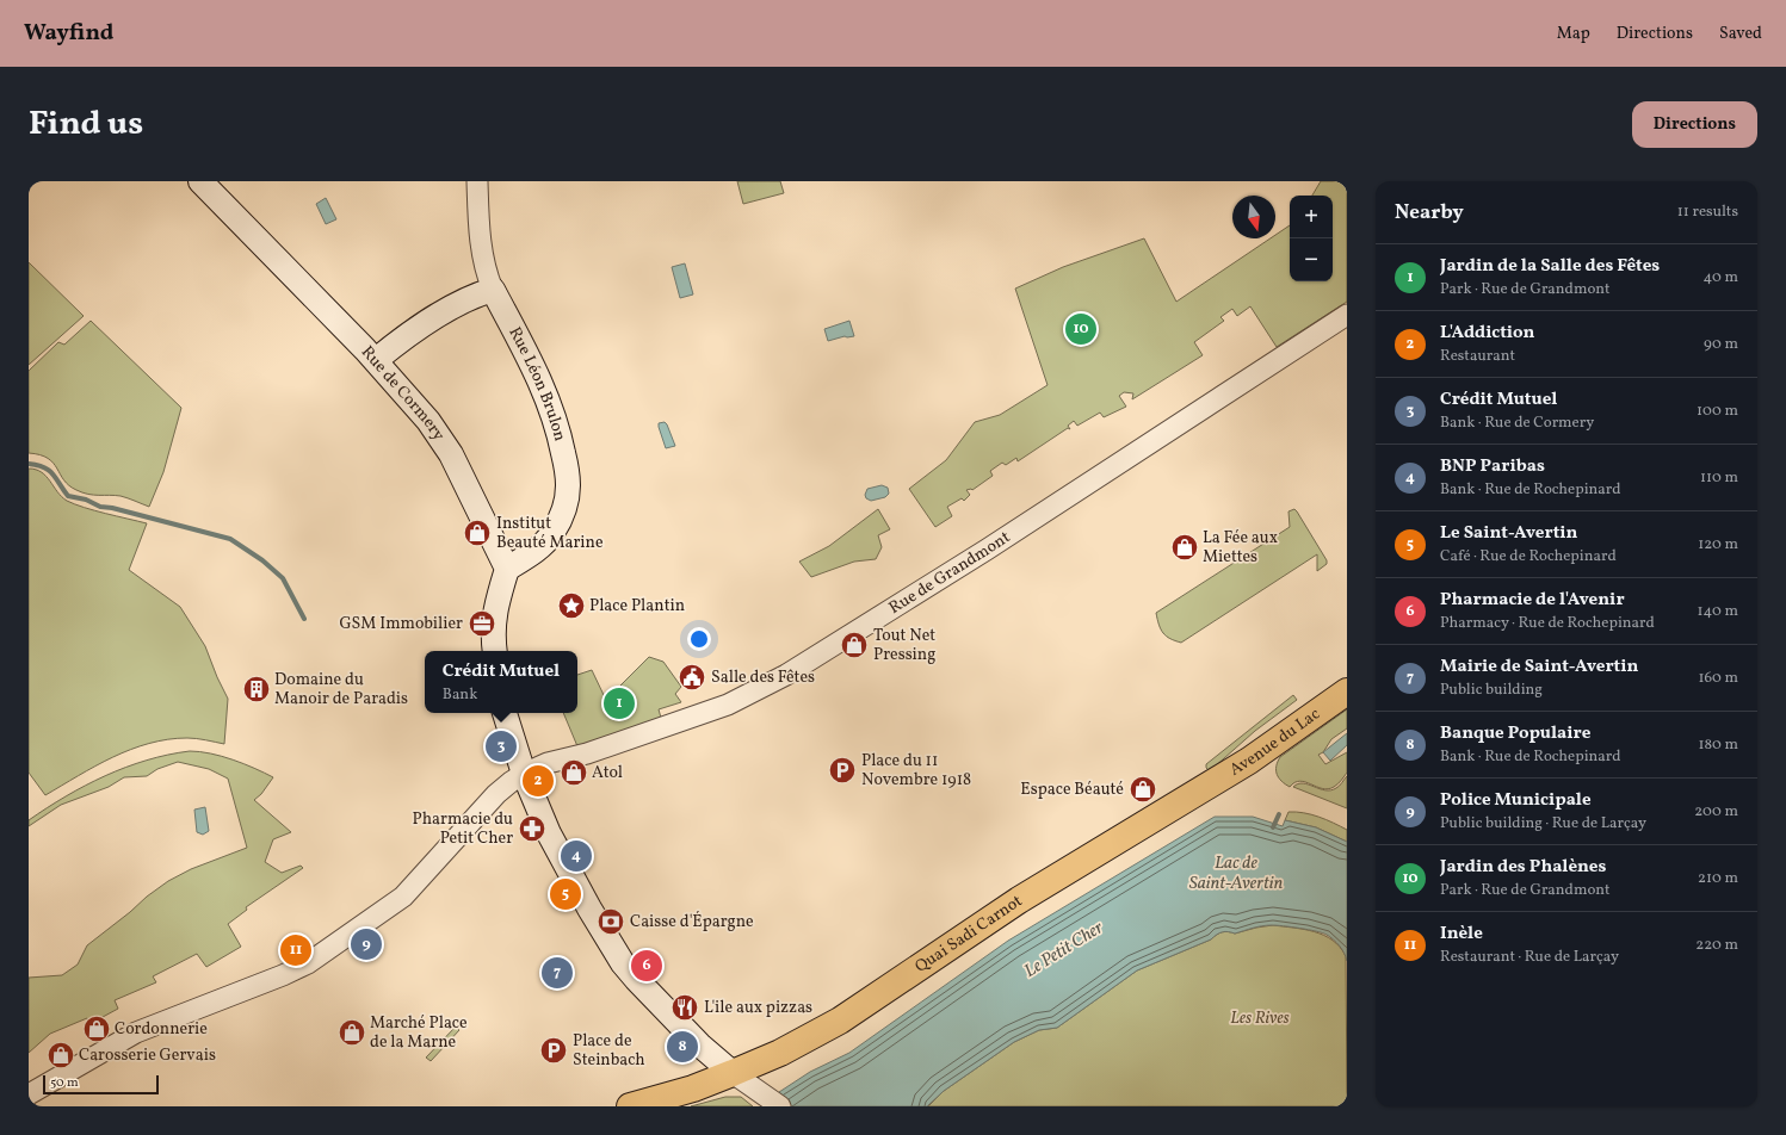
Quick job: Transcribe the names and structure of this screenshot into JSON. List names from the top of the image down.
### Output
{
  "streets": {
    "main road": [
      "Rue Léon Brulon",
      "Rue de Cormery",
      "Avenue du Lac",
      "Quai Sadi Carnot"
    ],
    "street": ["Rue de Grandmont"]
  },
  "crossings": [
    ["Rue Léon Brulon", "Rue de Cormery"],
    ["Avenue du Lac", "Quai Sadi Carnot"]
  ],
  "water": ["Lac de Saint-Avertin", "Le Petit Cher"],
  "parks": ["Les Rives"],
  "places": {
    "shop": [
      "Institut Beauté Marine",
      "La Fée aux Miettes",
      "Tout Net Pressing",
      "Atol",
      "Espace Béauté",
      "Cordonnerie",
      "Marché Place de la Marne",
      "Carosserie Gervais"
    ],
    "place": ["Place Plantin"],
    "office": ["GSM Immobilier"],
    "public building": ["Salle des Fêtes"],
    "building": ["Domaine du Manoir de Paradis"],
    "parking": ["Place du 11 Novembre 1918", "Place de Steinbach"],
    "pharmacy": ["Pharmacie du Petit Cher"],
    "bank": ["Caisse d'Épargne"],
    "restaurant": ["L'ile aux pizzas"]
  },
  "scale_bar": "50 m",
  "north": "bottom",
  "page": {
    "header": "Wayfind",
    "nav": ["Map", "Directions", "Saved"],
    "title": "Find us",
    "buttons": "Directions",
    "heading": ["Nearby", "11 results"],
    "map_buttons": ["+", "−"],
    "list": [
      {
        "mark": "1",
        "name": "Jardin de la Salle des Fêtes",
        "note": "Park · Rue de Grandmont",
        "value": "40 m"
      },
      {
        "mark": "2",
        "name": "L'Addiction",
        "note": "Restaurant",
        "value": "90 m"
      },
      {
        "mark": "3",
        "name": "Crédit Mutuel",
        "note": "Bank · Rue de Cormery",
        "value": "100 m"
      },
      {
        "mark": "4",
        "name": "BNP Paribas",
        "note": "Bank · Rue de Rochepinard",
        "value": "110 m"
      },
      {
        "mark": "5",
        "name": "Le Saint-Avertin",
        "note": "Café · Rue de Rochepinard",
        "value": "120 m"
      },
      {
        "mark": "6",
        "name": "Pharmacie de l'Avenir",
        "note": "Pharmacy · Rue de Rochepinard",
        "value": "140 m"
      },
      {
        "mark": "7",
        "name": "Mairie de Saint-Avertin",
        "note": "Public building",
        "value": "160 m"
      },
      {
        "mark": "8",
        "name": "Banque Populaire",
        "note": "Bank · Rue de Rochepinard",
        "value": "180 m"
      },
      {
        "mark": "9",
        "name": "Police Municipale",
        "note": "Public building · Rue de Larçay",
        "value": "200 m"
      },
      {
        "mark": "10",
        "name": "Jardin des Phalènes",
        "note": "Park · Rue de Grandmont",
        "value": "210 m"
      },
      {
        "mark": "11",
        "name": "Inèle",
        "note": "Restaurant · Rue de Larçay",
        "value": "220 m"
      }
    ],
    "pins": [
      "10",
      "1",
      "3",
      "2",
      "4",
      "5",
      "9",
      "11",
      "6",
      "7",
      "8"
    ],
    "popup": ["Crédit Mutuel", "Bank"],
    "scale": "50 m"
  }
}
